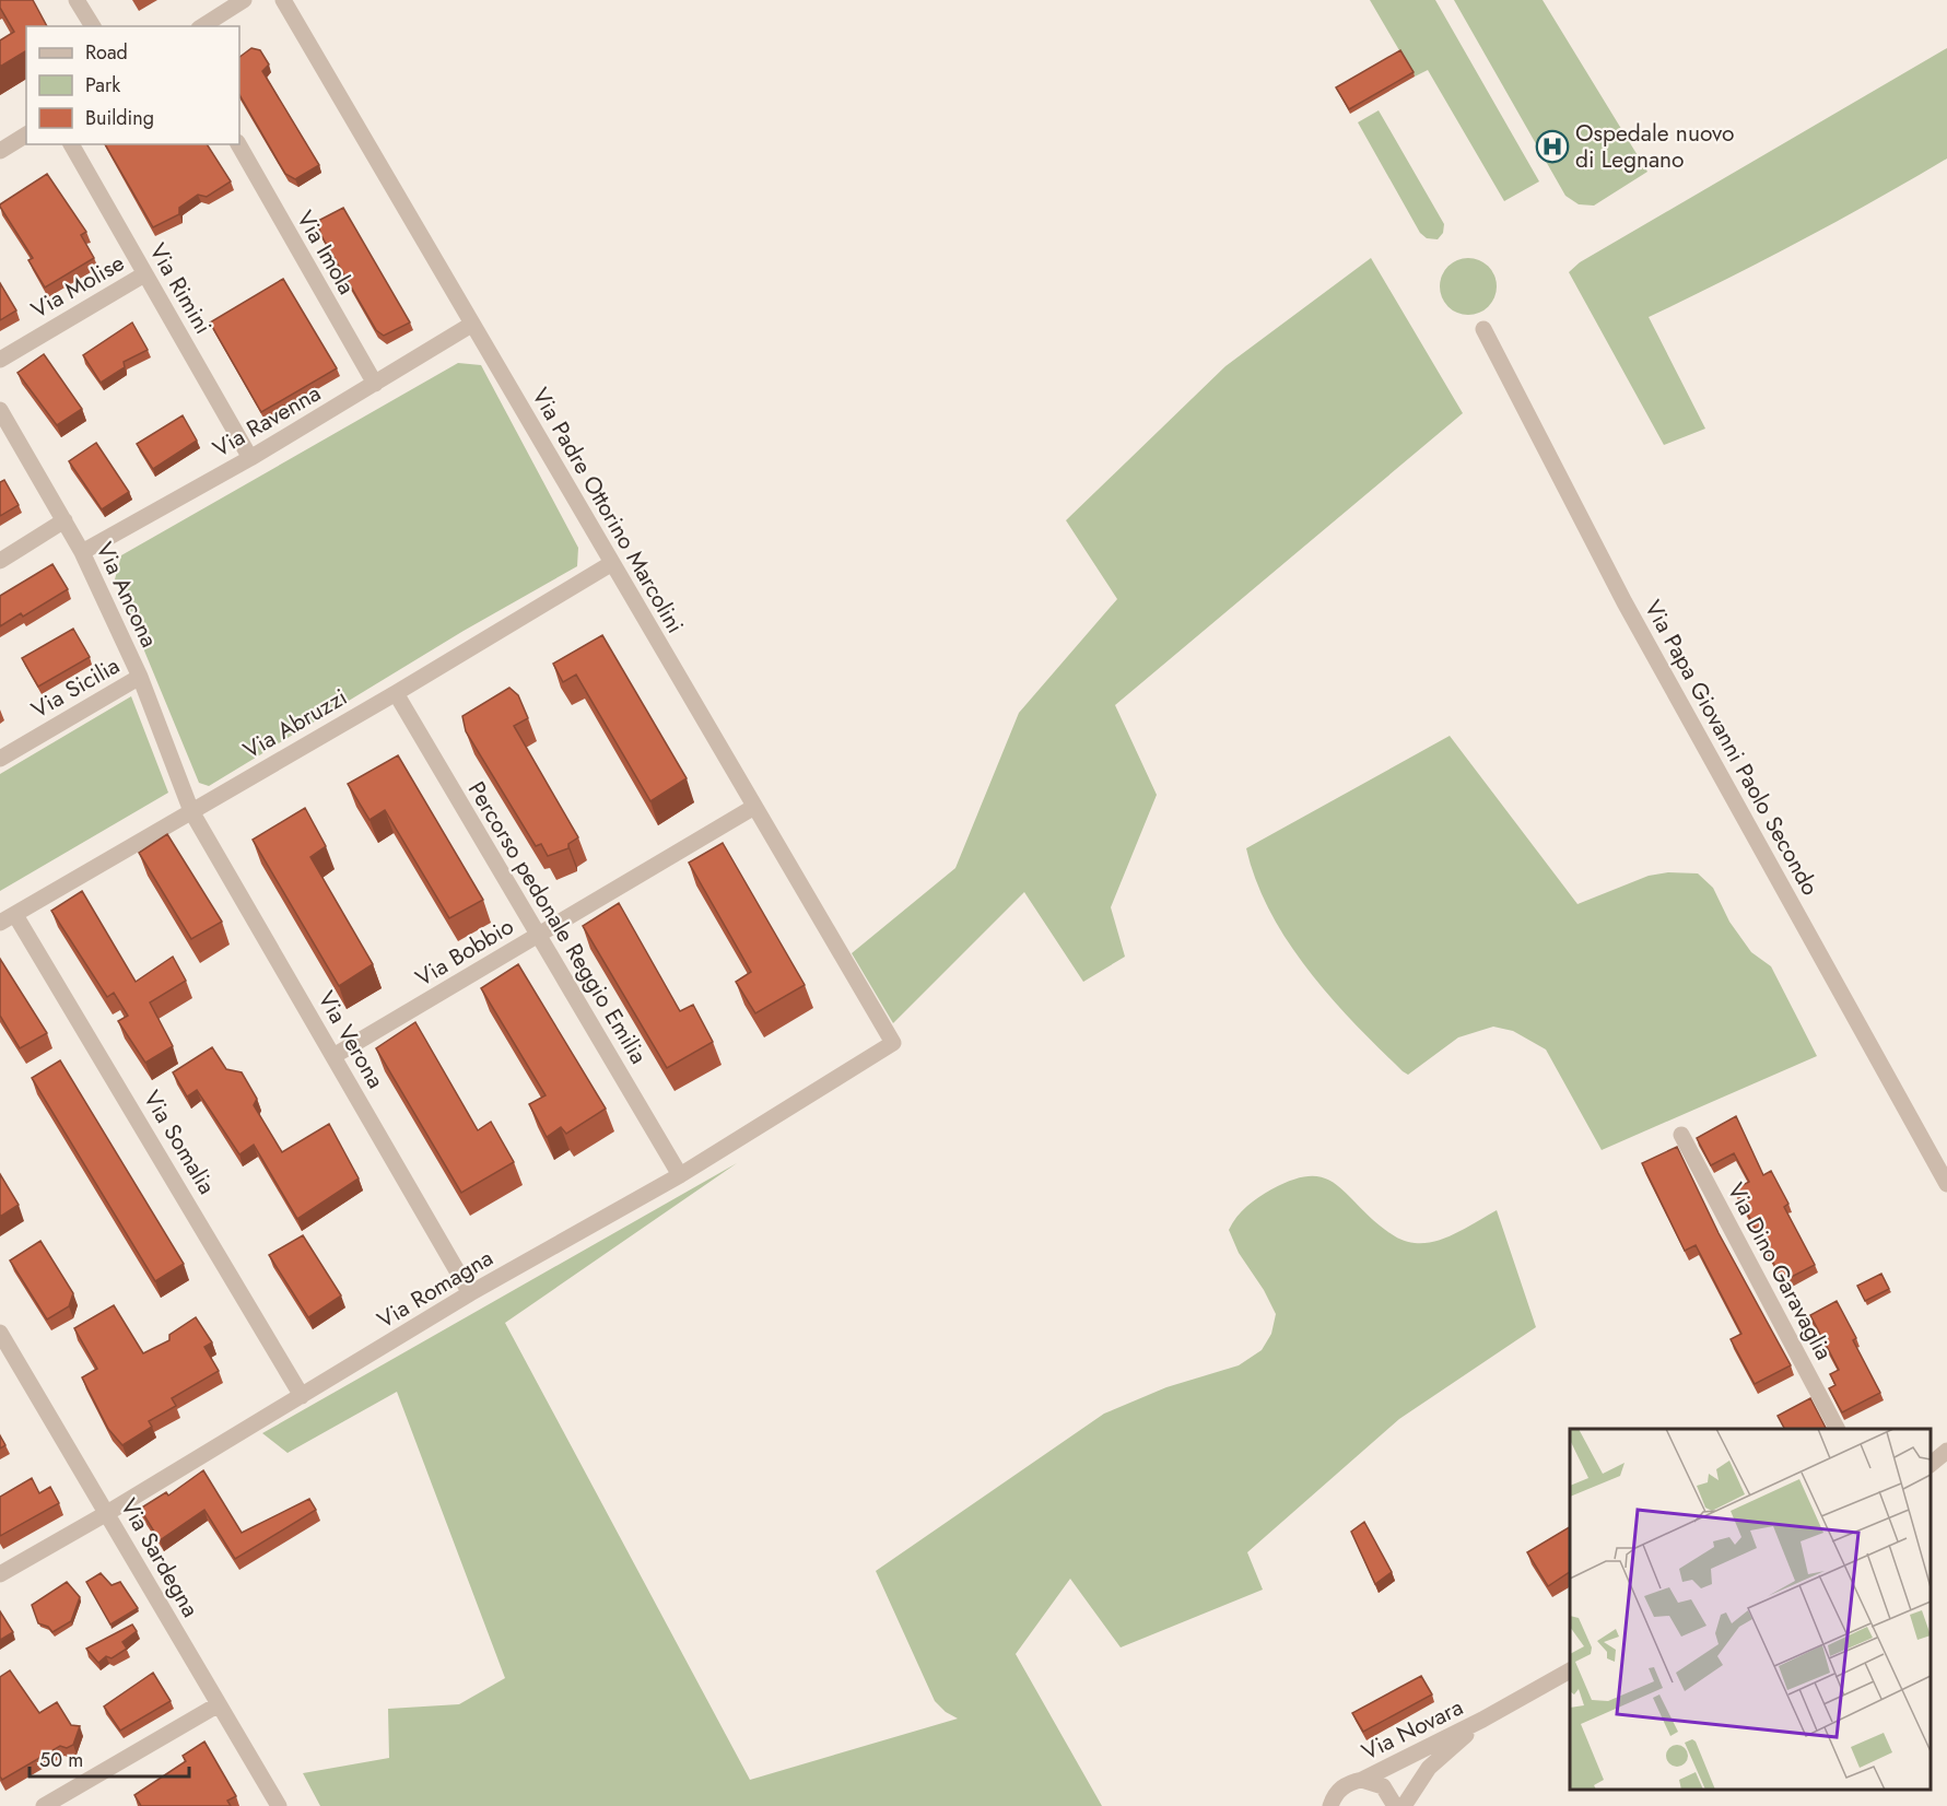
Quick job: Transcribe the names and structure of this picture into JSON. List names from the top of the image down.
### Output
{
  "streets": {
    "street": [
      "Via Imola",
      "Via Molise",
      "Via Rimini",
      "Via Ravenna",
      "Via Padre Ottorino Marcolini",
      "Via Ancona",
      "Via Sicilia",
      "Via Abruzzi",
      "Via Papa Giovanni Paolo Secondo",
      "Percorso pedonale Reggio Emilia",
      "Via Bobbio",
      "Via Verona",
      "Via Somalia",
      "Via Dino Garavaglia",
      "Via Romagna",
      "Via Sardegna",
      "Via Novara"
    ]
  },
  "crossings": [
    ["Via Imola", "Via Ravenna"],
    ["Via Molise", "Via Rimini"],
    ["Via Rimini", "Via Ravenna"],
    ["Via Ravenna", "Via Padre Ottorino Marcolini"],
    ["Via Ravenna", "Via Ancona"],
    ["Via Padre Ottorino Marcolini", "Via Abruzzi"],
    ["Via Padre Ottorino Marcolini", "Via Bobbio"],
    ["Via Padre Ottorino Marcolini", "Via Romagna"],
    ["Via Ancona", "Via Sicilia"],
    ["Via Ancona", "Via Abruzzi"],
    ["Via Ancona", "Via Verona"],
    ["Via Abruzzi", "Percorso pedonale Reggio Emilia"],
    ["Via Abruzzi", "Via Verona"],
    ["Via Abruzzi", "Via Somalia"],
    ["Percorso pedonale Reggio Emilia", "Via Bobbio"],
    ["Percorso pedonale Reggio Emilia", "Via Romagna"],
    ["Via Bobbio", "Via Verona"],
    ["Via Verona", "Via Romagna"],
    ["Via Somalia", "Via Romagna"],
    ["Via Romagna", "Via Sardegna"]
  ],
  "places": {
    "hospital": ["Ospedale nuovo di Legnano"]
  },
  "legend": ["Road", "Park", "Building"],
  "scale_bar": "50 m"
}
